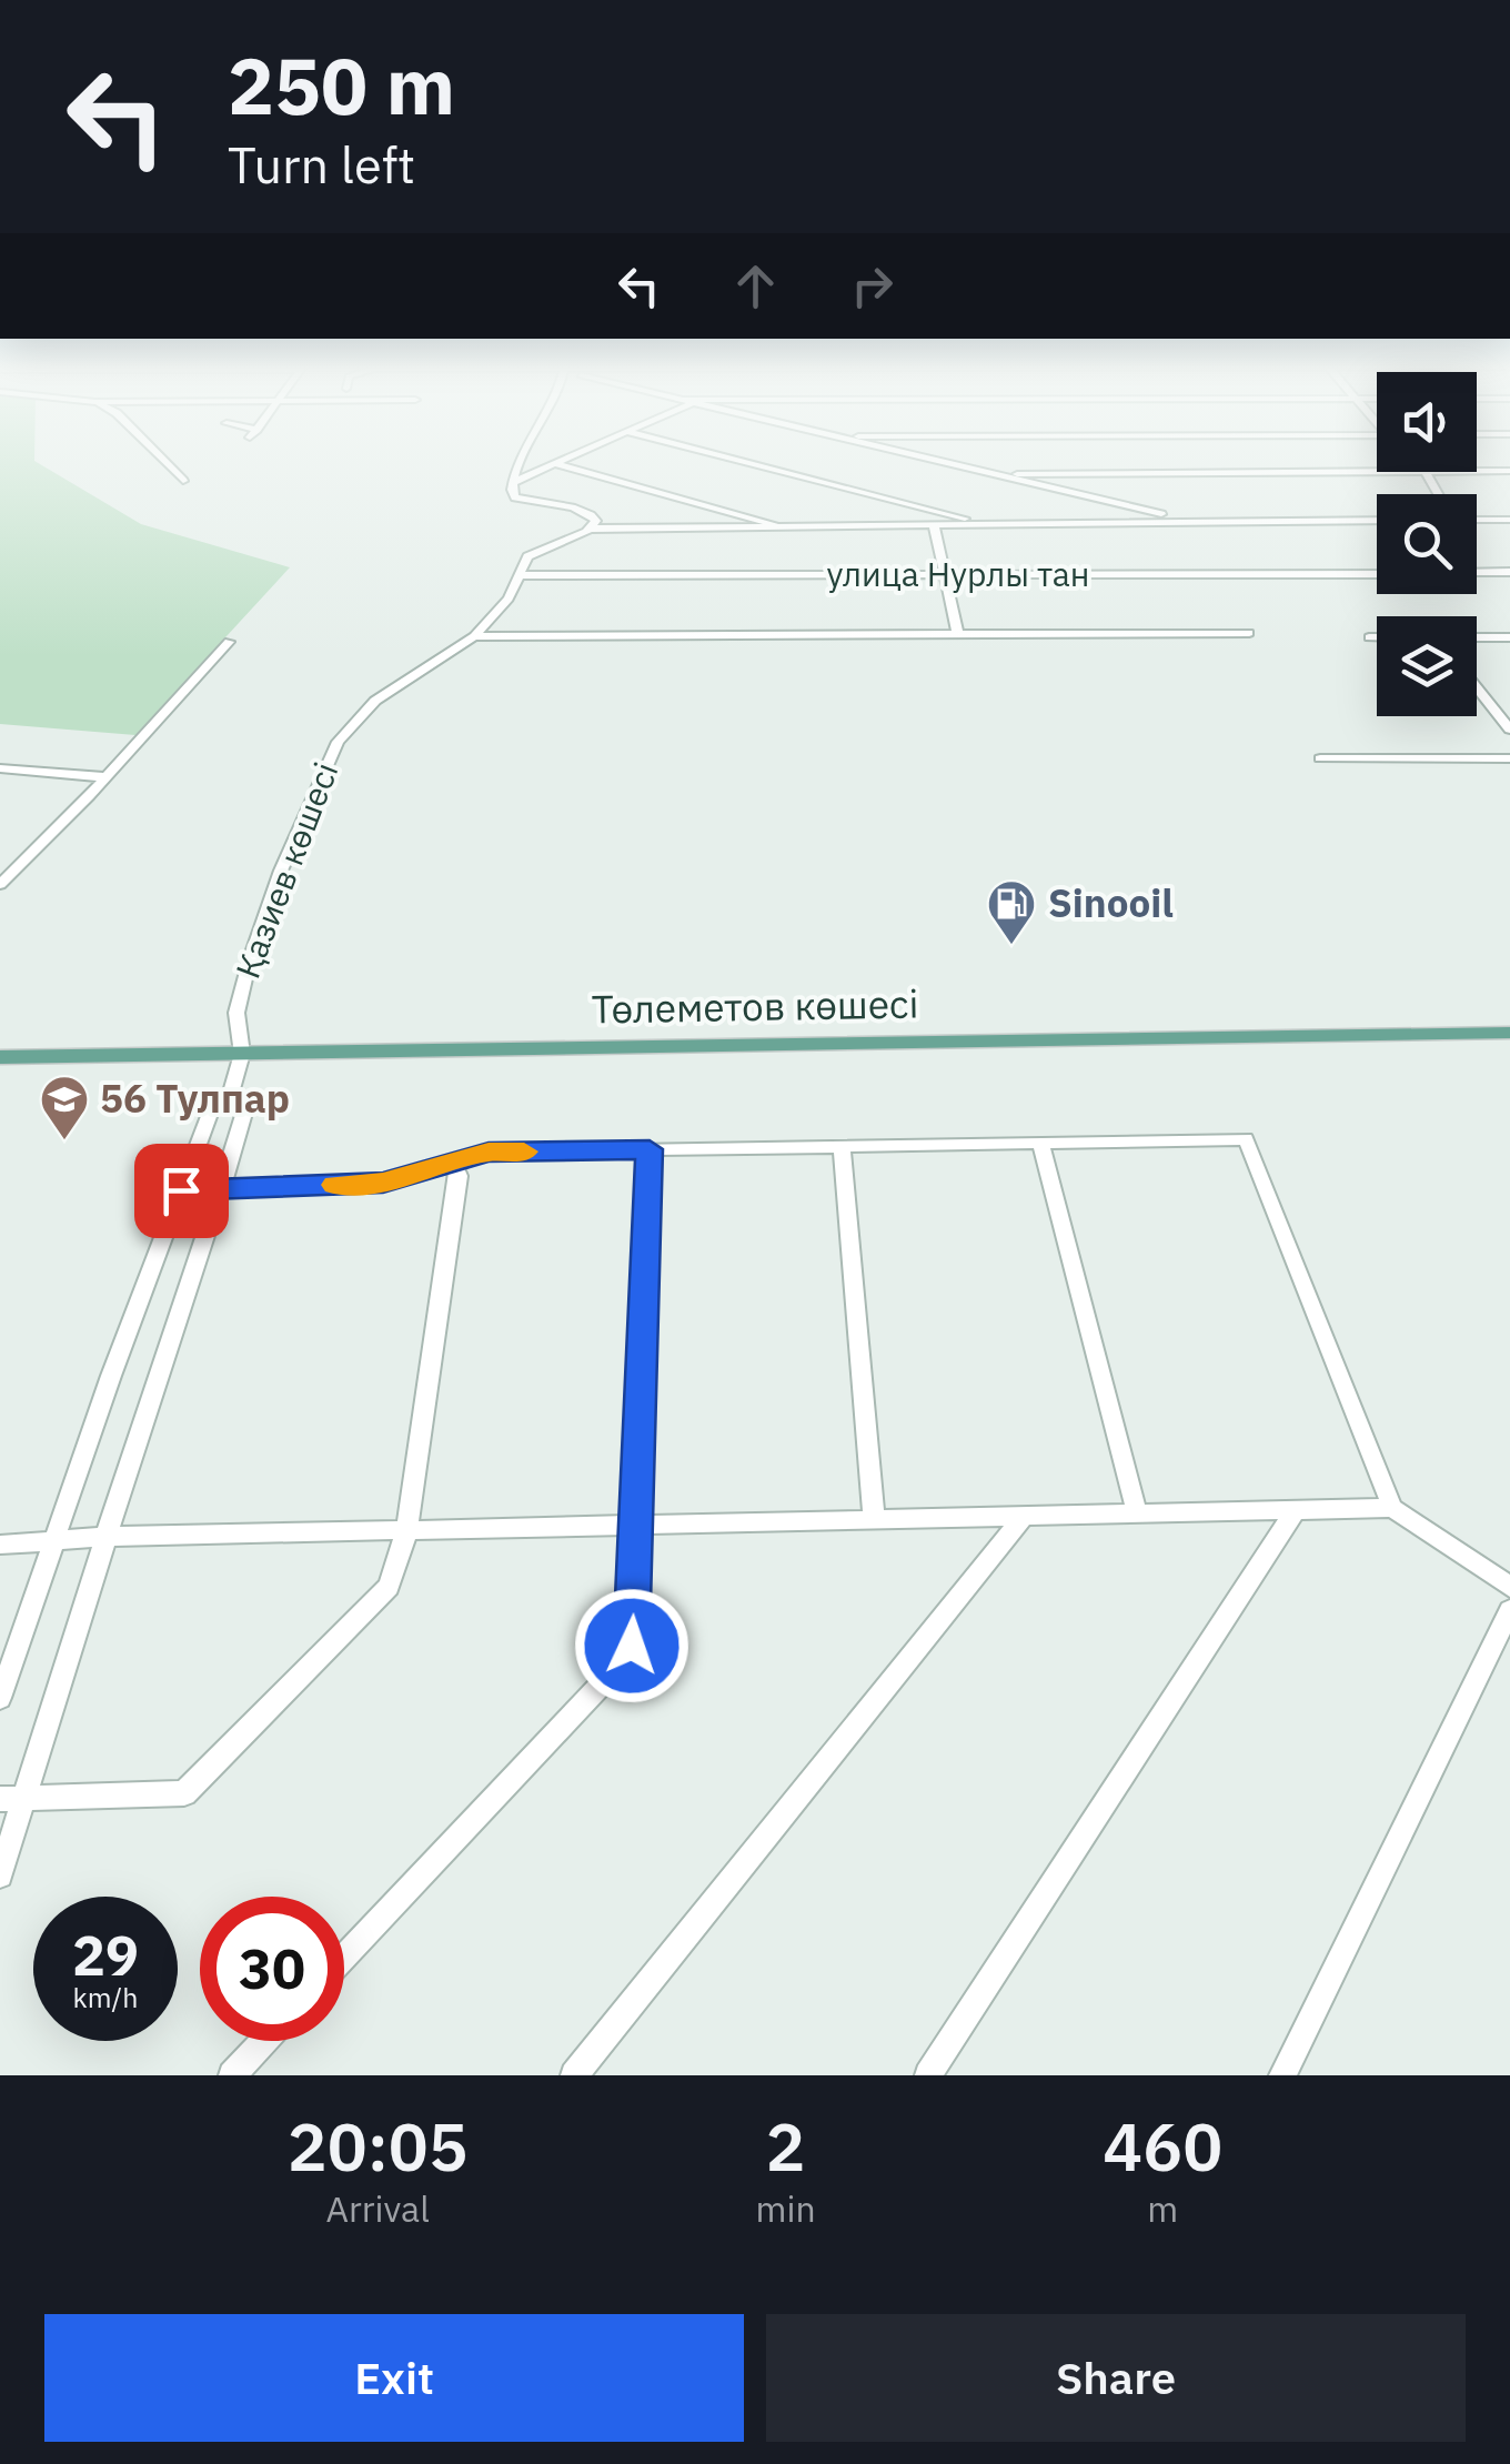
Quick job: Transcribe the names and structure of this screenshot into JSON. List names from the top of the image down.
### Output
{
  "streets": {
    "main road": ["Төлеметов көшесі"],
    "street": ["улица Нурлы тан", "Қазиев көшесі"]
  },
  "crossings": [
    ["улица Нурлы тан", "Қазиев көшесі"],
    ["Қазиев көшесі", "Төлеметов көшесі"]
  ],
  "places": {
    "fuel station": ["Sinooil"],
    "school or university": ["56 Тулпар"]
  },
  "page": {
    "turn": ["250 m", "Turn left"],
    "speed": "29 km/h",
    "limit": "30",
    "eta": [
      "20:05",
      "Arrival",
      "2",
      "min",
      "460",
      "m"
    ],
    "buttons": ["Exit", "Share"]
  }
}
